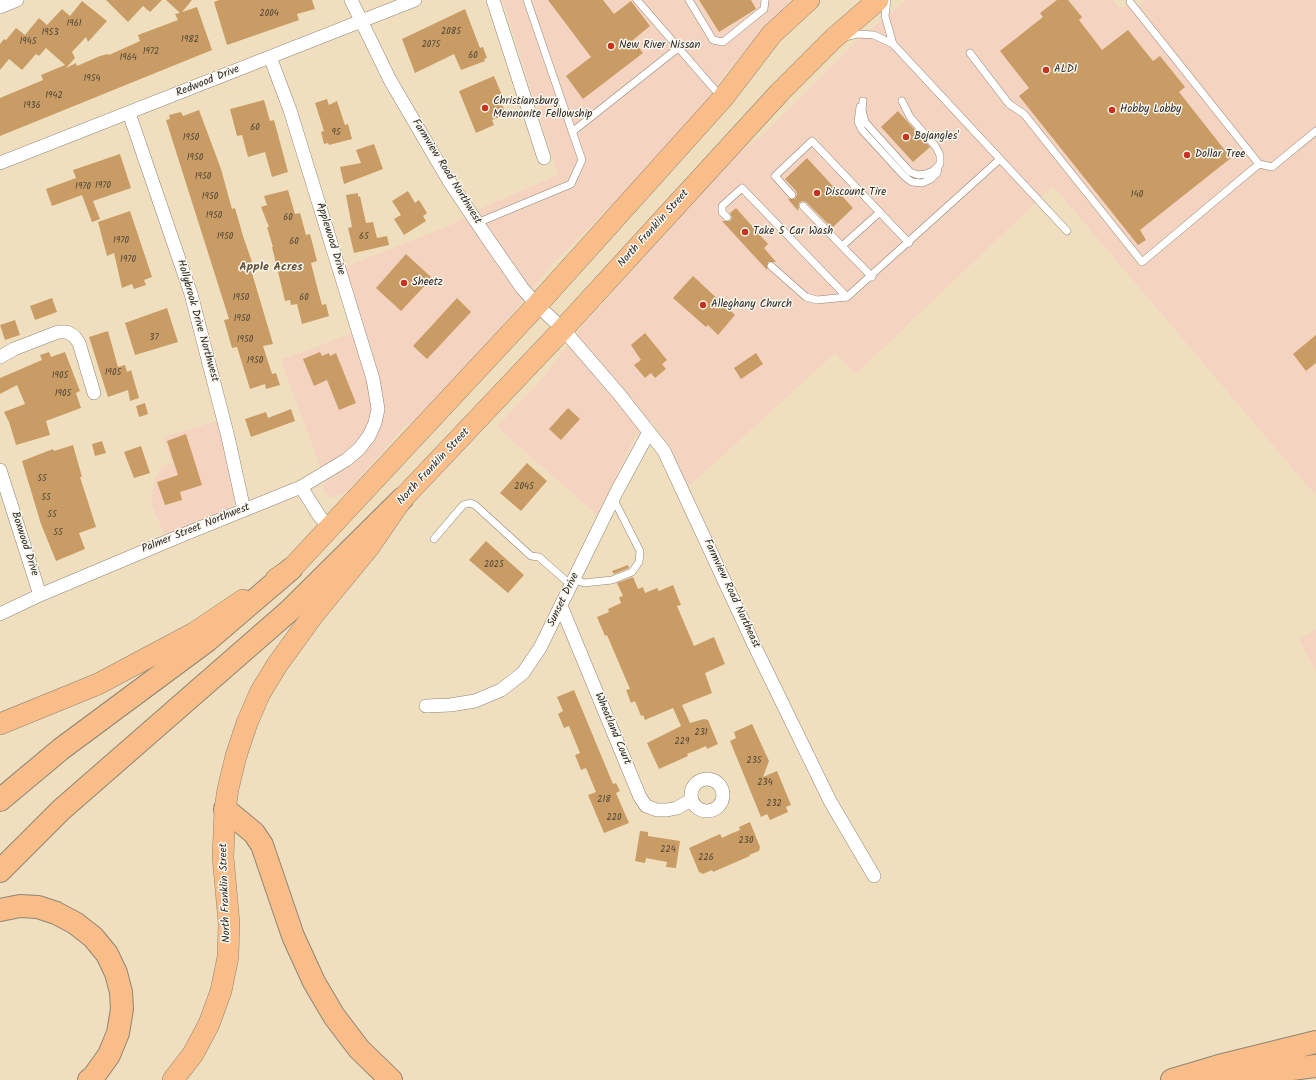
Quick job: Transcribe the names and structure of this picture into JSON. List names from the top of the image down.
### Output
{
  "streets": {
    "main road": ["North Franklin Street"],
    "street": [
      "Redwood Drive",
      "Farmview Road Northwest",
      "Applewood Drive",
      "Hollybrook Drive Northwest",
      "Palmer Street Northwest",
      "Boxwood Drive",
      "Farmview Road Northeast",
      "Sunset Drive",
      "Wheatland Court"
    ]
  },
  "crossings": [
    ["Redwood Drive", "Farmview Road Northwest"],
    ["Redwood Drive", "Applewood Drive"],
    ["Redwood Drive", "Hollybrook Drive Northwest"],
    ["Farmview Road Northwest", "North Franklin Street"],
    ["Farmview Road Northwest", "Farmview Road Northeast"],
    ["North Franklin Street", "Farmview Road Northeast"],
    ["Applewood Drive", "Palmer Street Northwest"],
    ["Hollybrook Drive Northwest", "Palmer Street Northwest"],
    ["Palmer Street Northwest", "Boxwood Drive"],
    ["Farmview Road Northeast", "Sunset Drive"],
    ["Sunset Drive", "Wheatland Court"]
  ],
  "districts": ["Apple Acres"],
  "places": [
    "New River Nissan",
    "ALDI",
    "Christiansburg Mennonite Fellowship",
    "Hobby Lobby",
    "Bojangles'",
    "Dollar Tree",
    "Discount Tire",
    "Take 5 Car Wash",
    "Sheetz",
    "Alleghany Church"
  ],
  "house_numbers": [
    "2004",
    "1961",
    "2085",
    "1953",
    "1982",
    "1945",
    "2075",
    "1972",
    "60",
    "1964",
    "1954",
    "1942",
    "1936",
    "60",
    "95",
    "1950",
    "1950",
    "1950",
    "1970",
    "1970",
    "140",
    "1950",
    "1950",
    "60",
    "1950",
    "65",
    "1970",
    "60",
    "1970",
    "1950",
    "60",
    "1950",
    "37",
    "1950",
    "1950",
    "1905",
    "1905",
    "1905",
    "55",
    "2045",
    "55",
    "55",
    "55",
    "2025",
    "231",
    "229",
    "235",
    "234",
    "218",
    "232",
    "220",
    "230",
    "224",
    "226"
  ]
}
